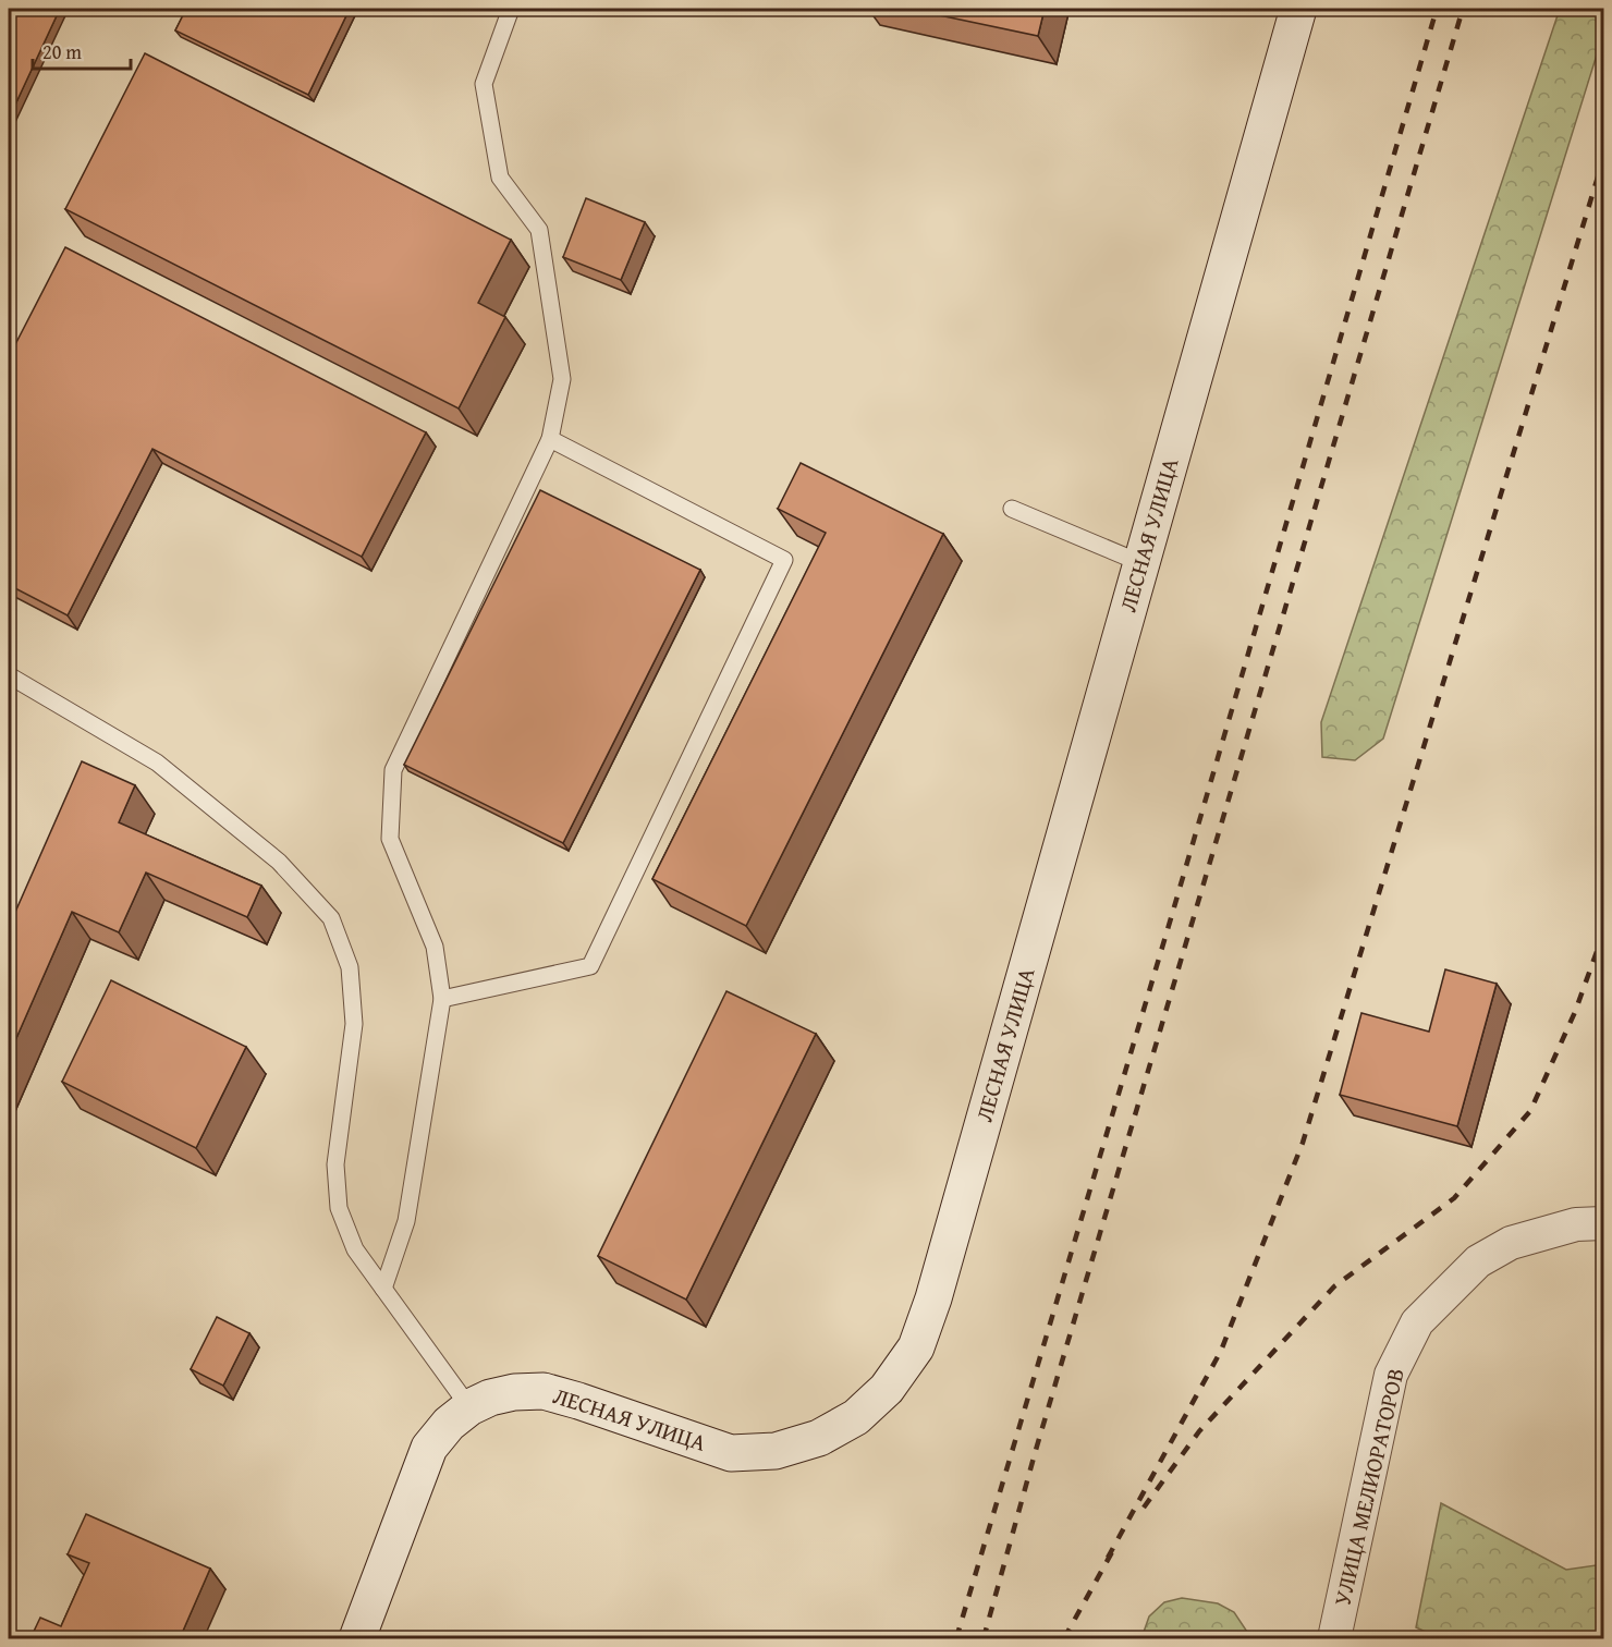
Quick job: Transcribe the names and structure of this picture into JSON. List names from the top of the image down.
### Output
{
  "streets": {
    "street": ["ЛЕСНАЯ УЛИЦА", "УЛИЦА МЕЛИОРАТОРОВ"]
  },
  "scale_bar": "20 m"
}
